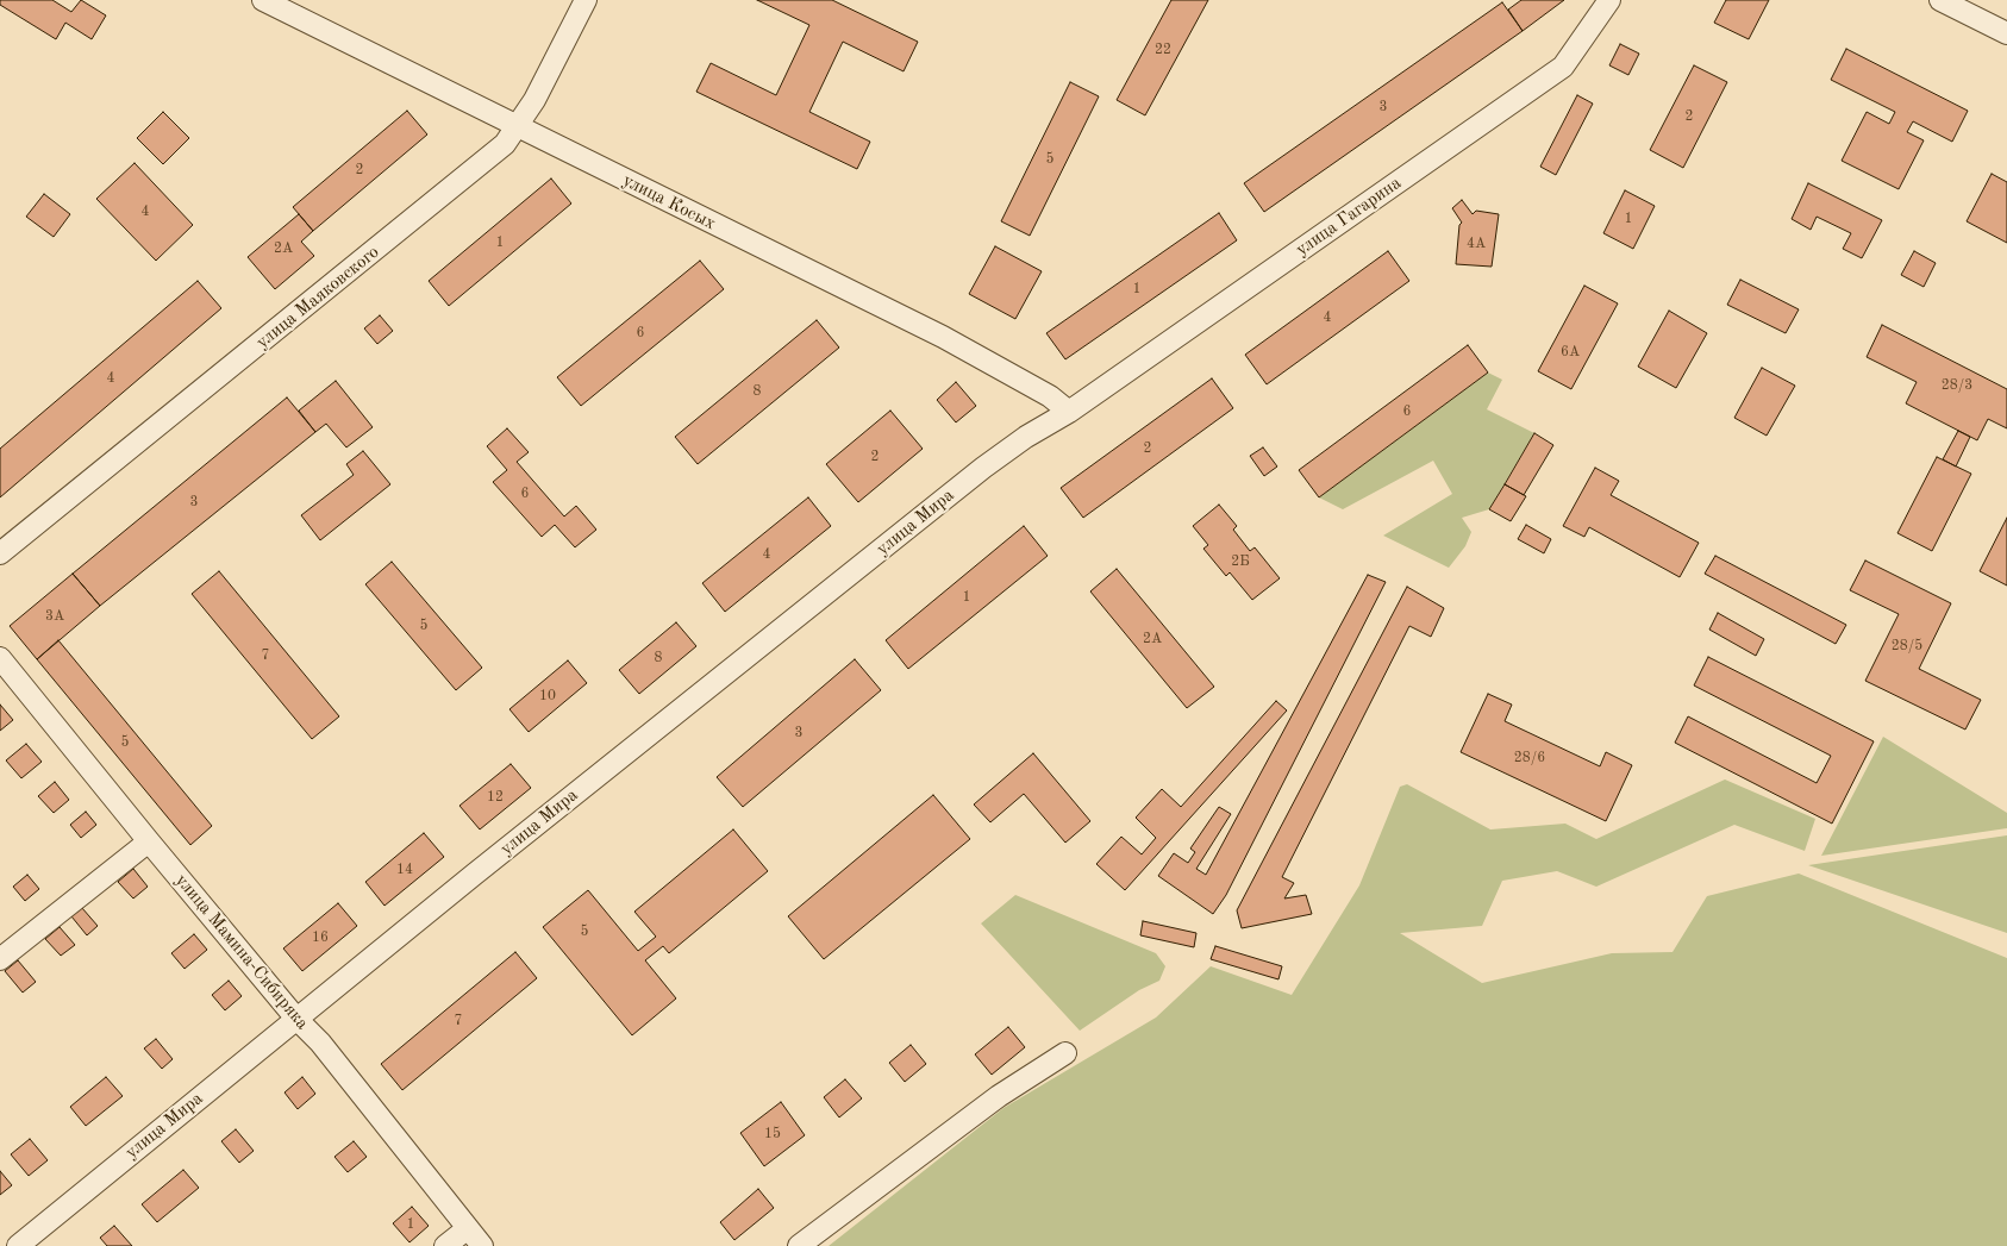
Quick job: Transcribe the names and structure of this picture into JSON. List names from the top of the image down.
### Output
{
  "streets": {
    "street": [
      "улица Косых",
      "улица Гагарина",
      "улица Маяковского",
      "улица Мира",
      "улица Мамина-Сибиряка"
    ]
  },
  "crossings": [
    ["улица Косых", "улица Гагарина"],
    ["улица Косых", "улица Маяковского"],
    ["улица Косых", "улица Мира"],
    ["улица Гагарина", "улица Мира"],
    ["улица Мира", "улица Мамина-Сибиряка"]
  ],
  "house_numbers": [
    "22",
    "3",
    "2",
    "5",
    "2",
    "4",
    "1",
    "1",
    "4А",
    "2А",
    "1",
    "4",
    "6",
    "6А",
    "4",
    "28/3",
    "8",
    "6",
    "2",
    "2",
    "6",
    "3",
    "4",
    "2Б",
    "1",
    "3А",
    "5",
    "2А",
    "28/5",
    "7",
    "8",
    "10",
    "3",
    "5",
    "28/6",
    "12",
    "14",
    "5",
    "16",
    "7",
    "15",
    "1"
  ]
}
